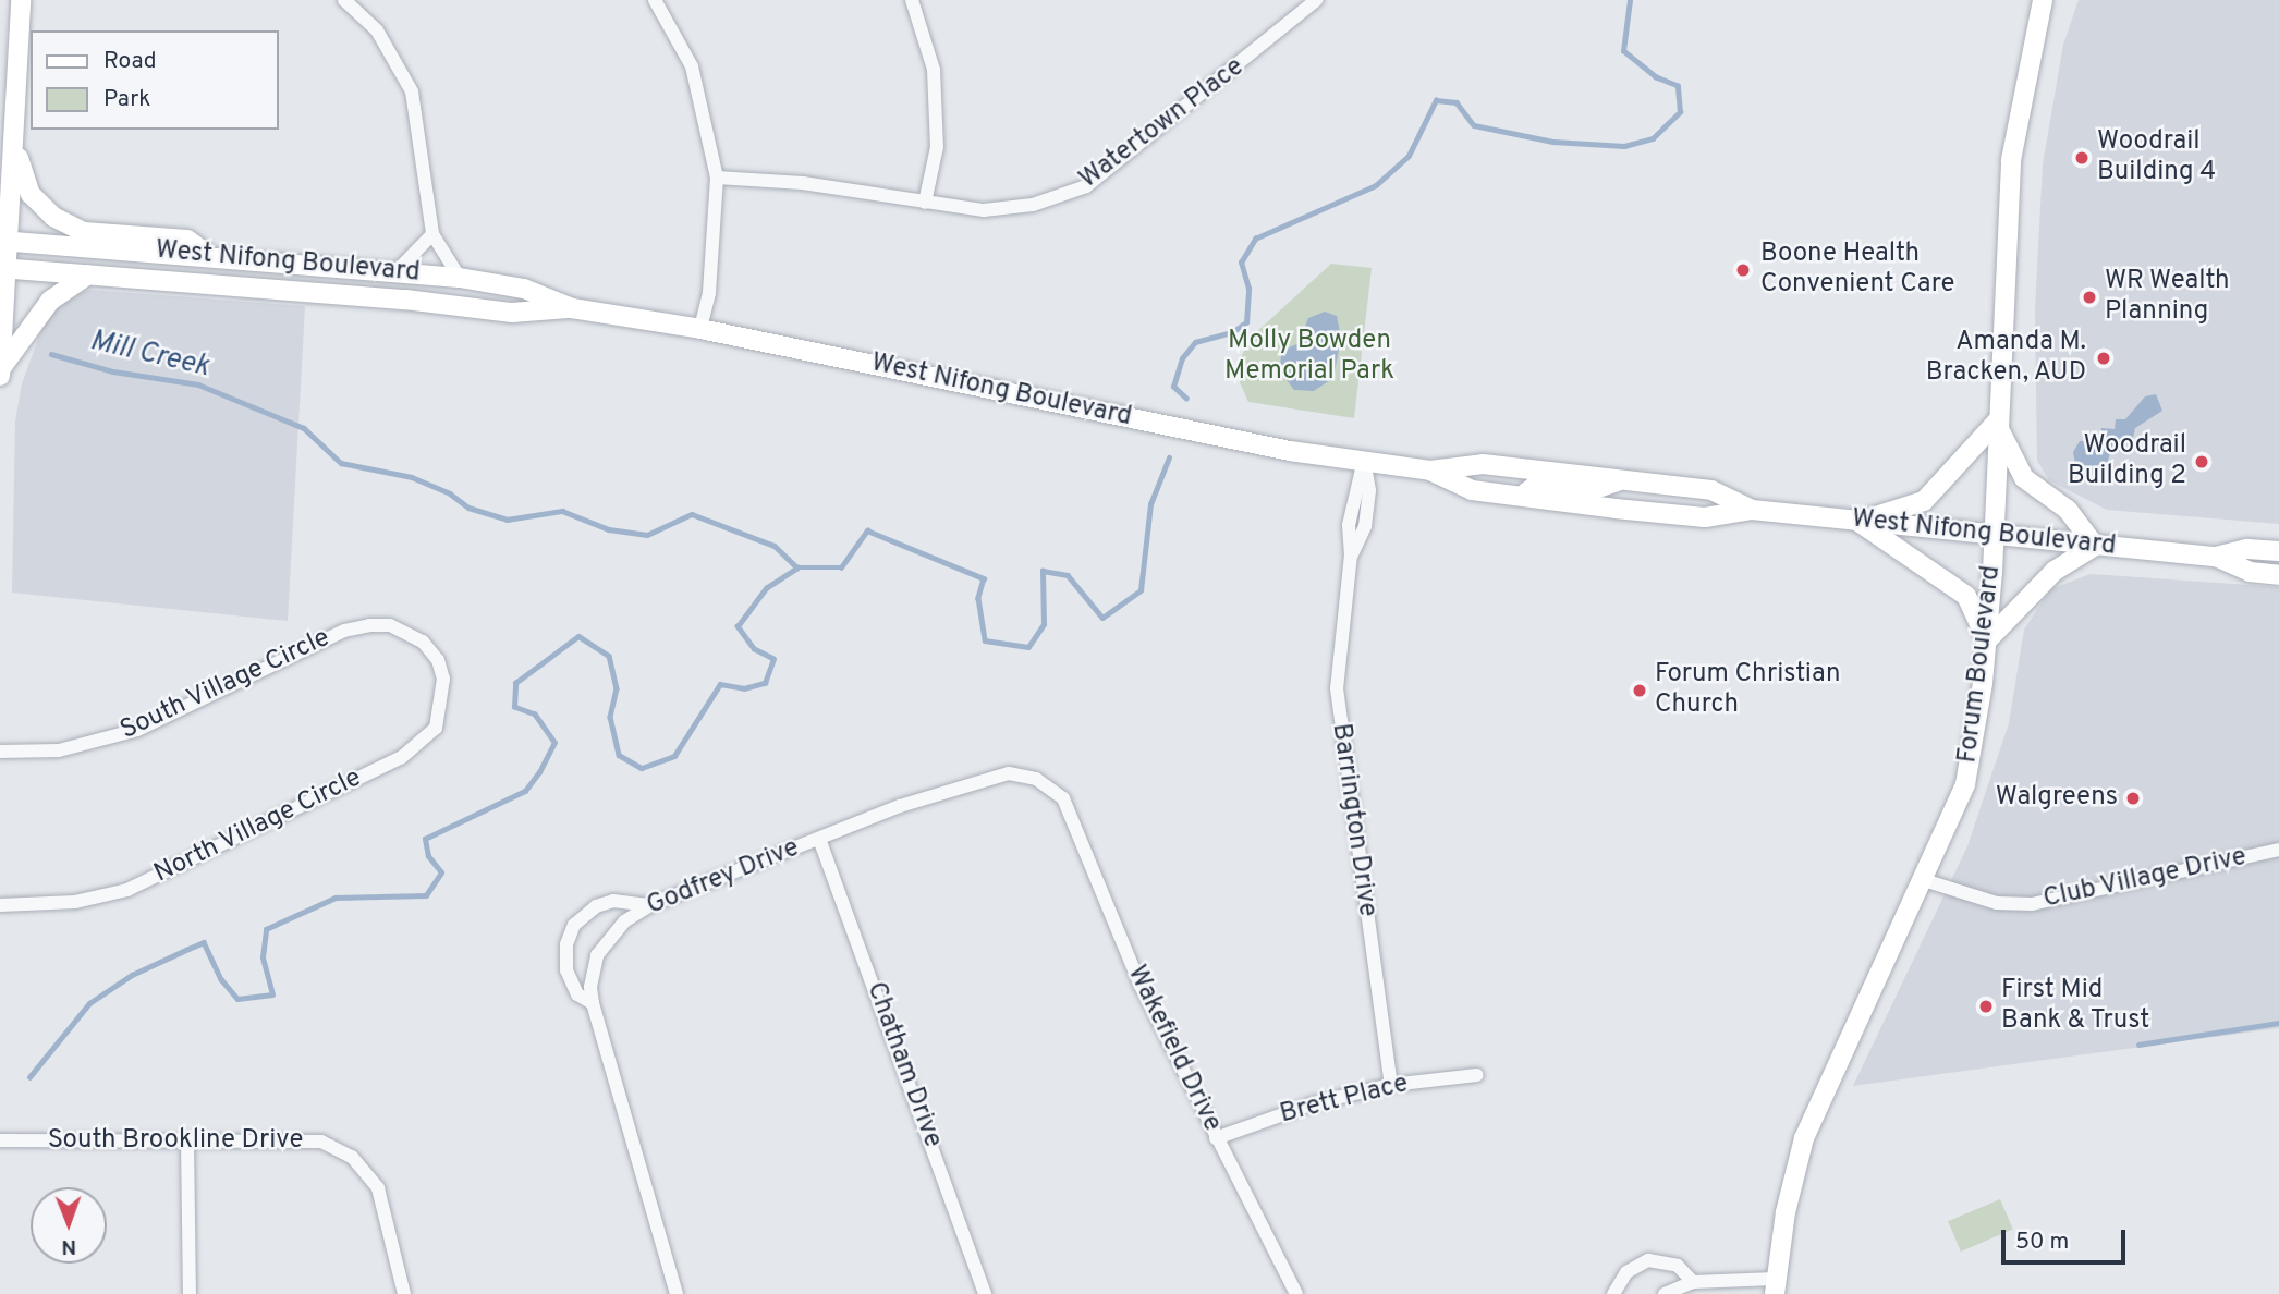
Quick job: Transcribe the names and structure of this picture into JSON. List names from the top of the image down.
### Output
{
  "streets": {
    "main road": ["West Nifong Boulevard", "Forum Boulevard"],
    "street": [
      "Watertown Place",
      "South Village Circle",
      "Barrington Drive",
      "North Village Circle",
      "Godfrey Drive",
      "Club Village Drive",
      "Wakefield Drive",
      "Chatham Drive",
      "Brett Place",
      "South Brookline Drive"
    ]
  },
  "crossings": [
    ["West Nifong Boulevard", "Forum Boulevard"],
    ["West Nifong Boulevard", "Barrington Drive"],
    ["Forum Boulevard", "Club Village Drive"],
    ["South Village Circle", "North Village Circle"],
    ["Barrington Drive", "Brett Place"],
    ["Godfrey Drive", "Wakefield Drive"],
    ["Godfrey Drive", "Chatham Drive"],
    ["Wakefield Drive", "Brett Place"]
  ],
  "water": ["Mill Creek"],
  "parks": ["Molly Bowden Memorial Park"],
  "places": [
    "Woodrail Building 4",
    "Boone Health Convenient Care",
    "WR Wealth Planning",
    "Amanda M. Bracken, AUD",
    "Woodrail Building 2",
    "Forum Christian Church",
    "Walgreens",
    "First Mid Bank & Trust"
  ],
  "legend": ["Road", "Park"],
  "scale_bar": "50 m",
  "north": "bottom"
}
